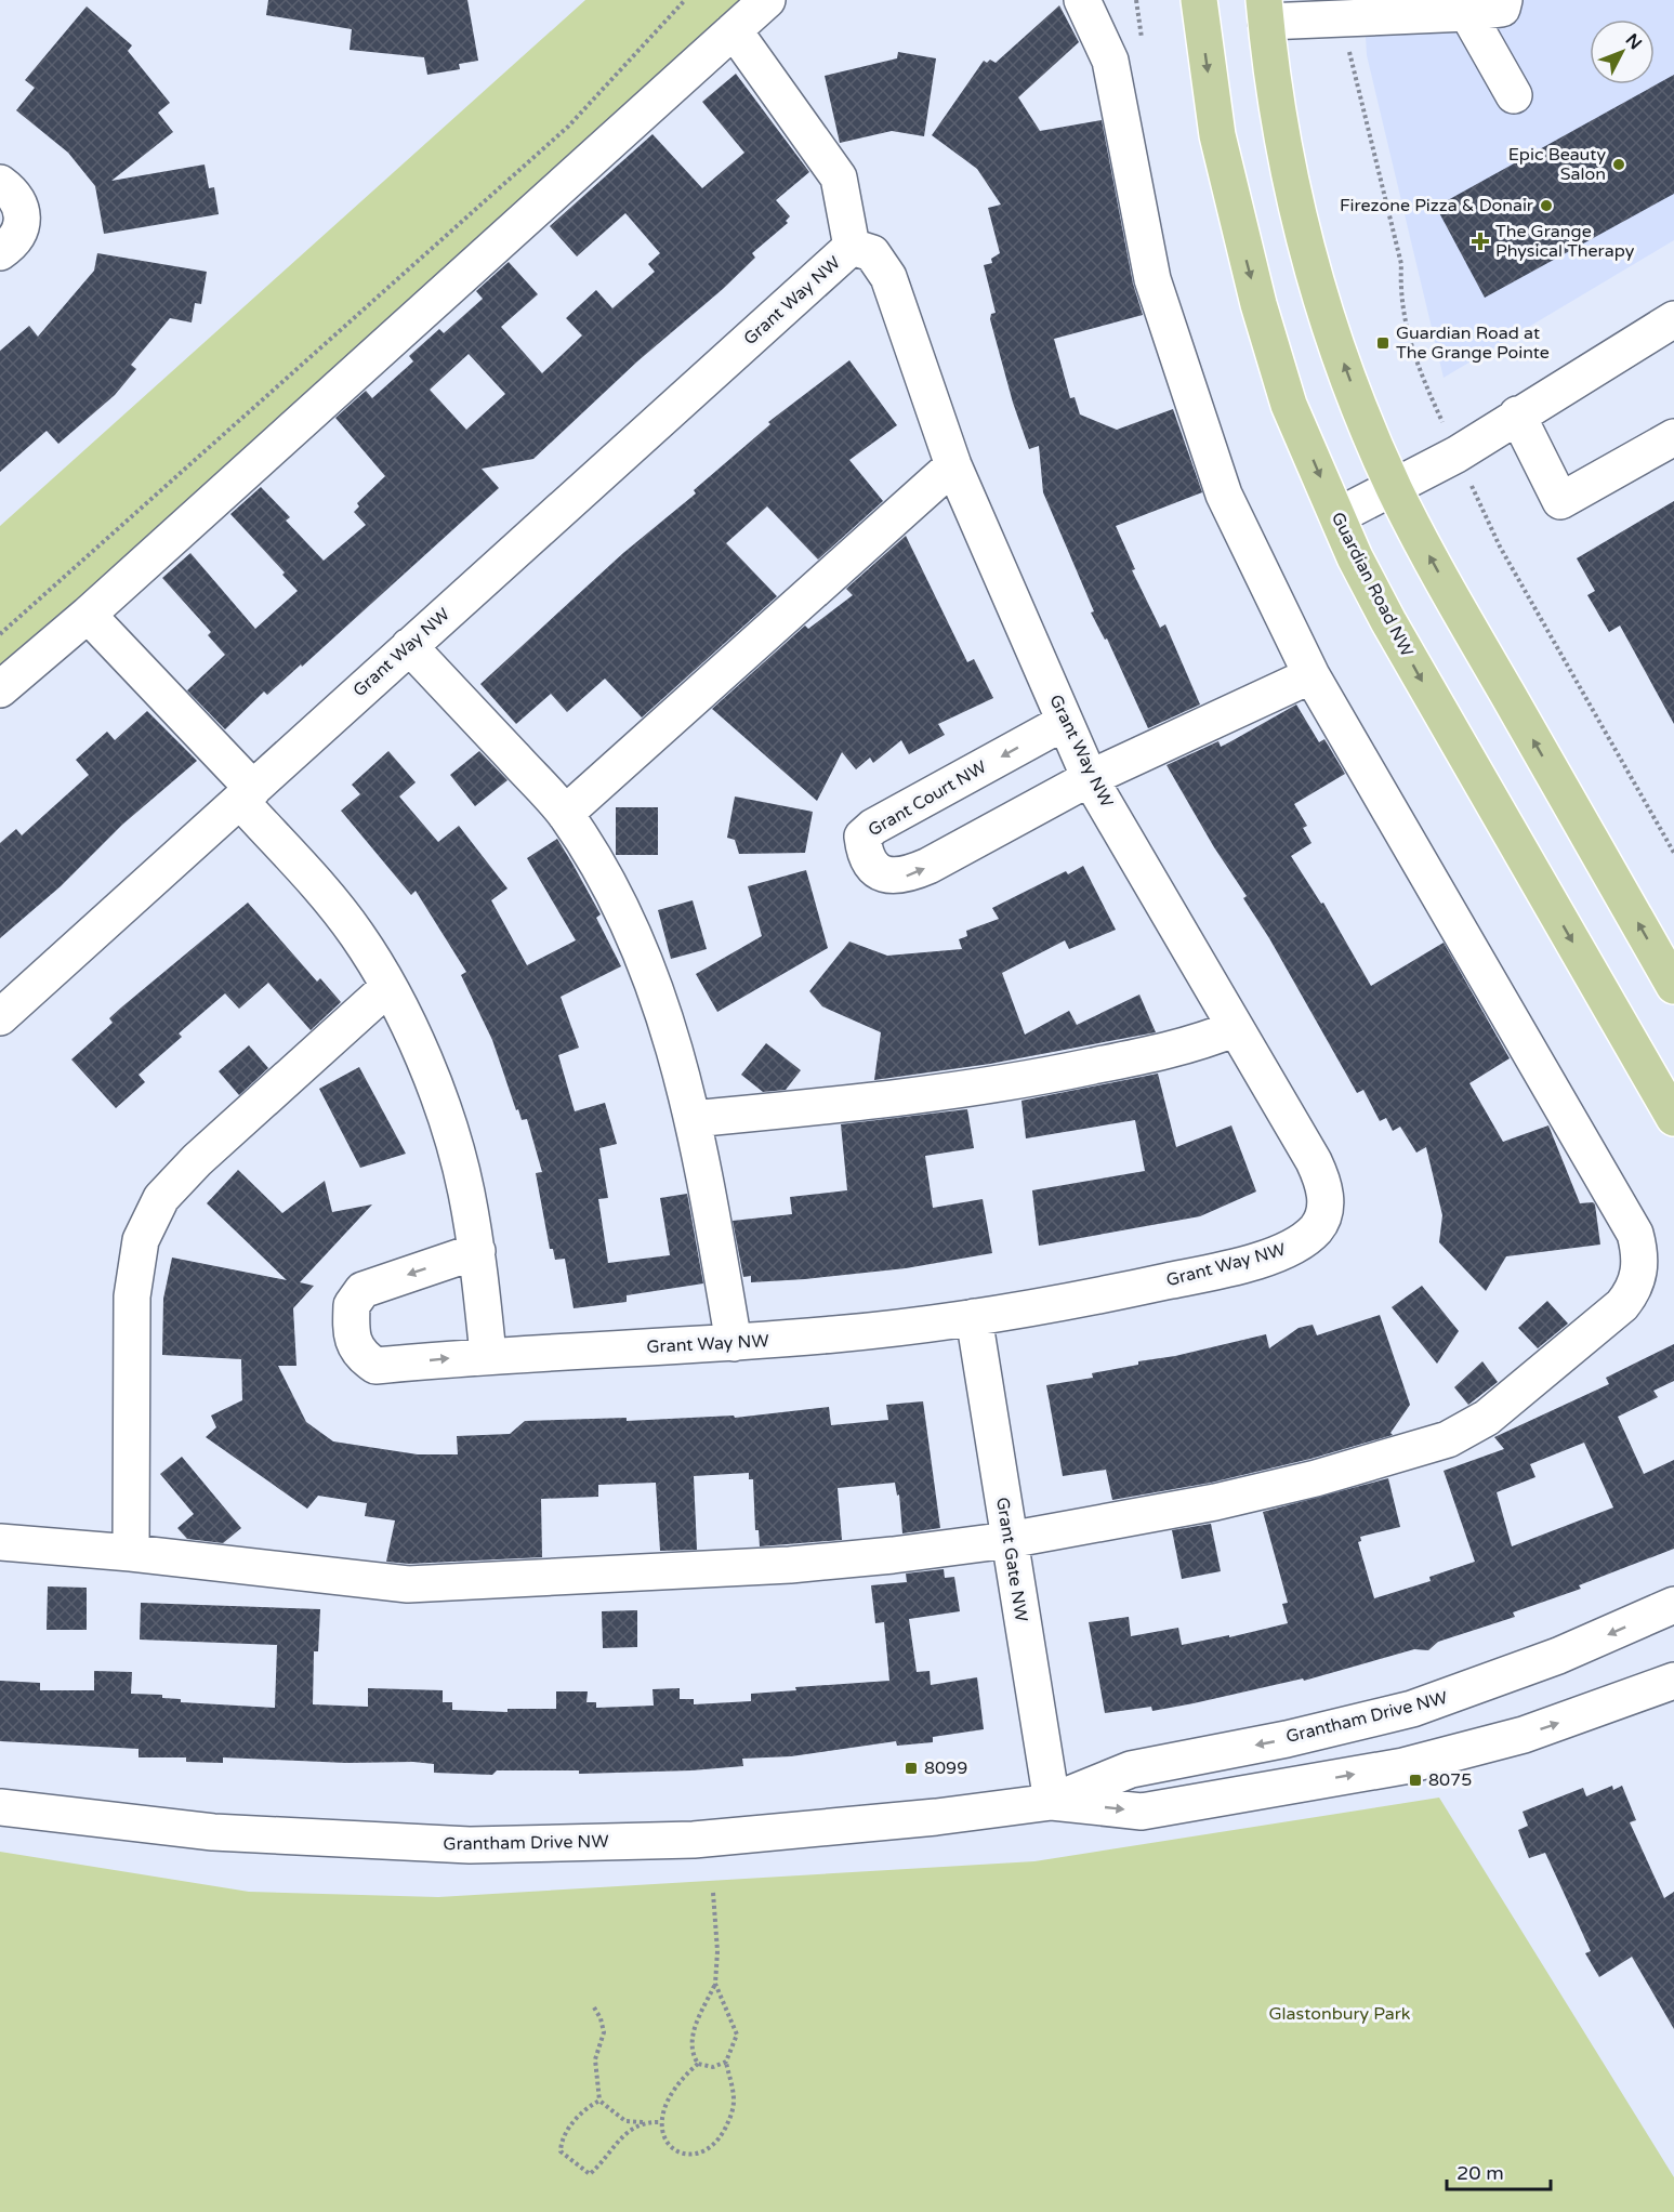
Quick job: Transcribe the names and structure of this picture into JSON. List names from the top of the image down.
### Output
{
  "streets": {
    "main road": ["Guardian Road NW"],
    "street": [
      "Grant Way NW",
      "Grant Court NW",
      "Grant Gate NW",
      "Grantham Drive NW"
    ]
  },
  "crossings": [
    ["Grant Way NW", "Grant Court NW"],
    ["Grant Way NW", "Grant Gate NW"],
    ["Grant Gate NW", "Grantham Drive NW"]
  ],
  "parks": ["Glastonbury Park"],
  "places": {
    "other": ["Epic Beauty Salon", "Firezone Pizza & Donair"],
    "health": ["The Grange Physical Therapy"],
    "transit": ["Guardian Road at The Grange Pointe", "8099", "8075"]
  },
  "scale_bar": "20 m",
  "north": "top right"
}
